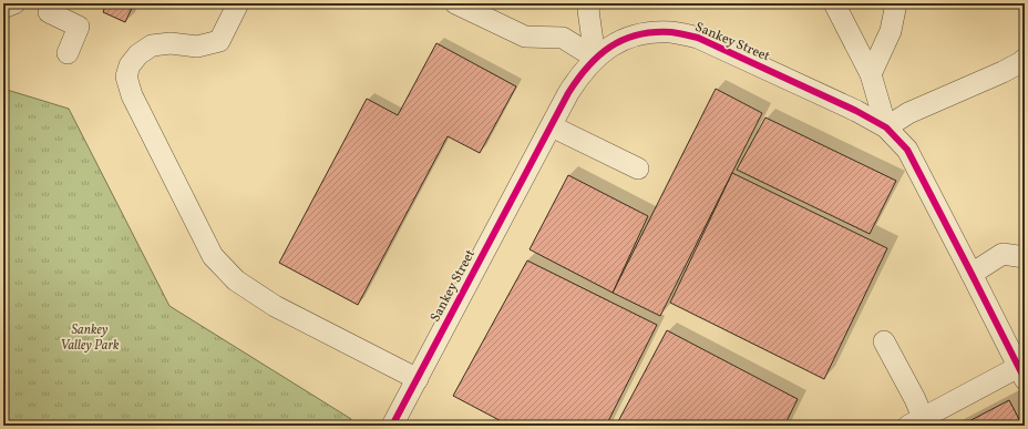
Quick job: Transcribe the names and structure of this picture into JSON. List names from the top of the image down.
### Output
{
  "streets": {
    "street": ["Sankey Street"]
  },
  "parks": ["Sankey Valley Park"]
}
